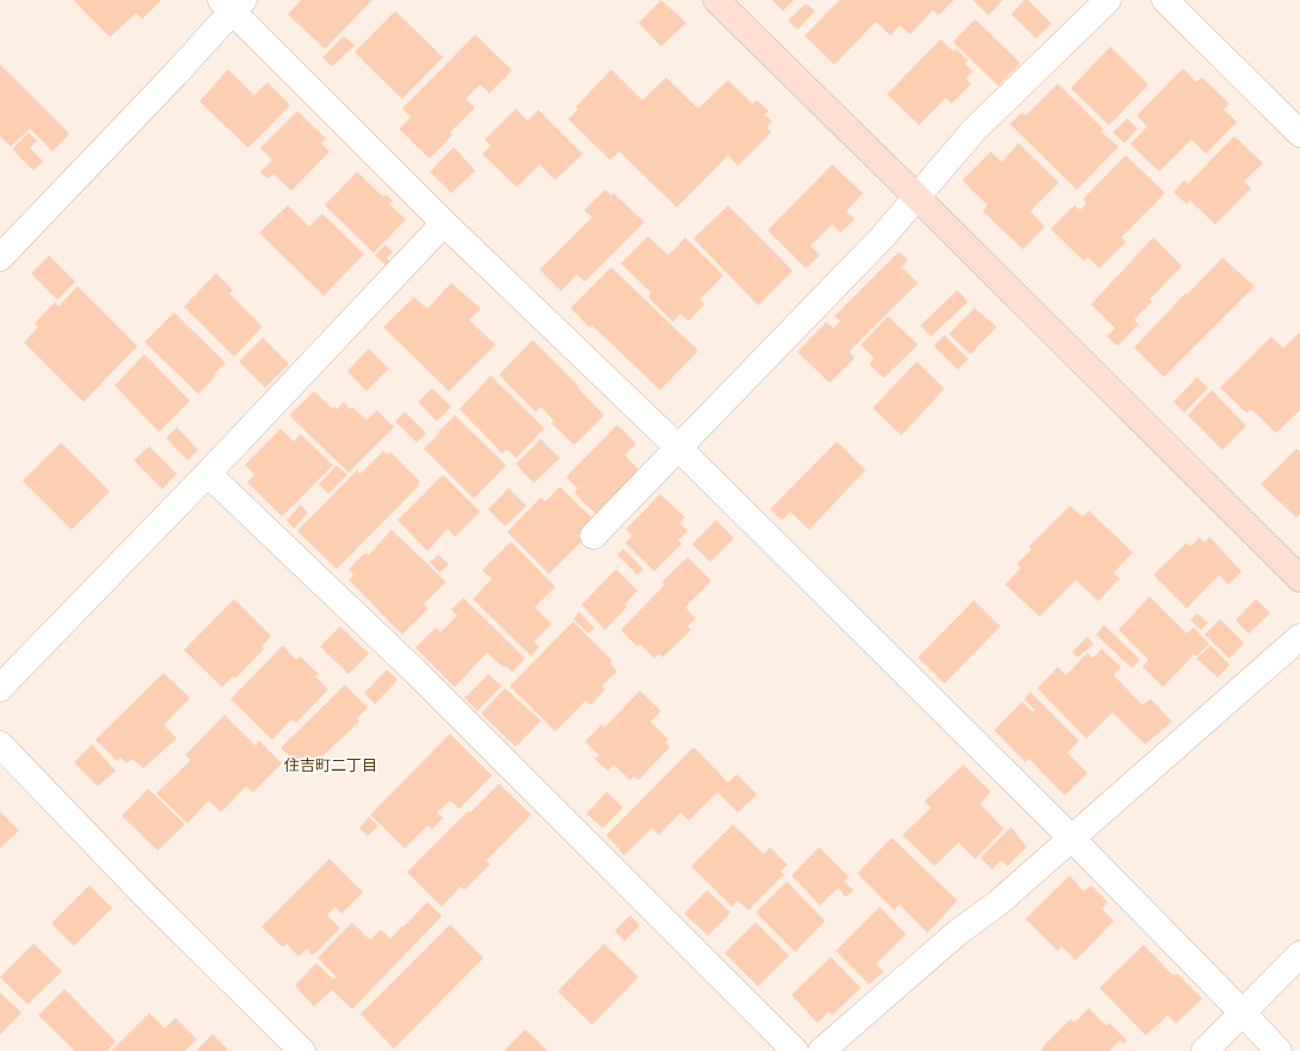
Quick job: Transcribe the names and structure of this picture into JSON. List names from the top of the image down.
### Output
{
  "districts": ["住吉町二丁目"]
}
